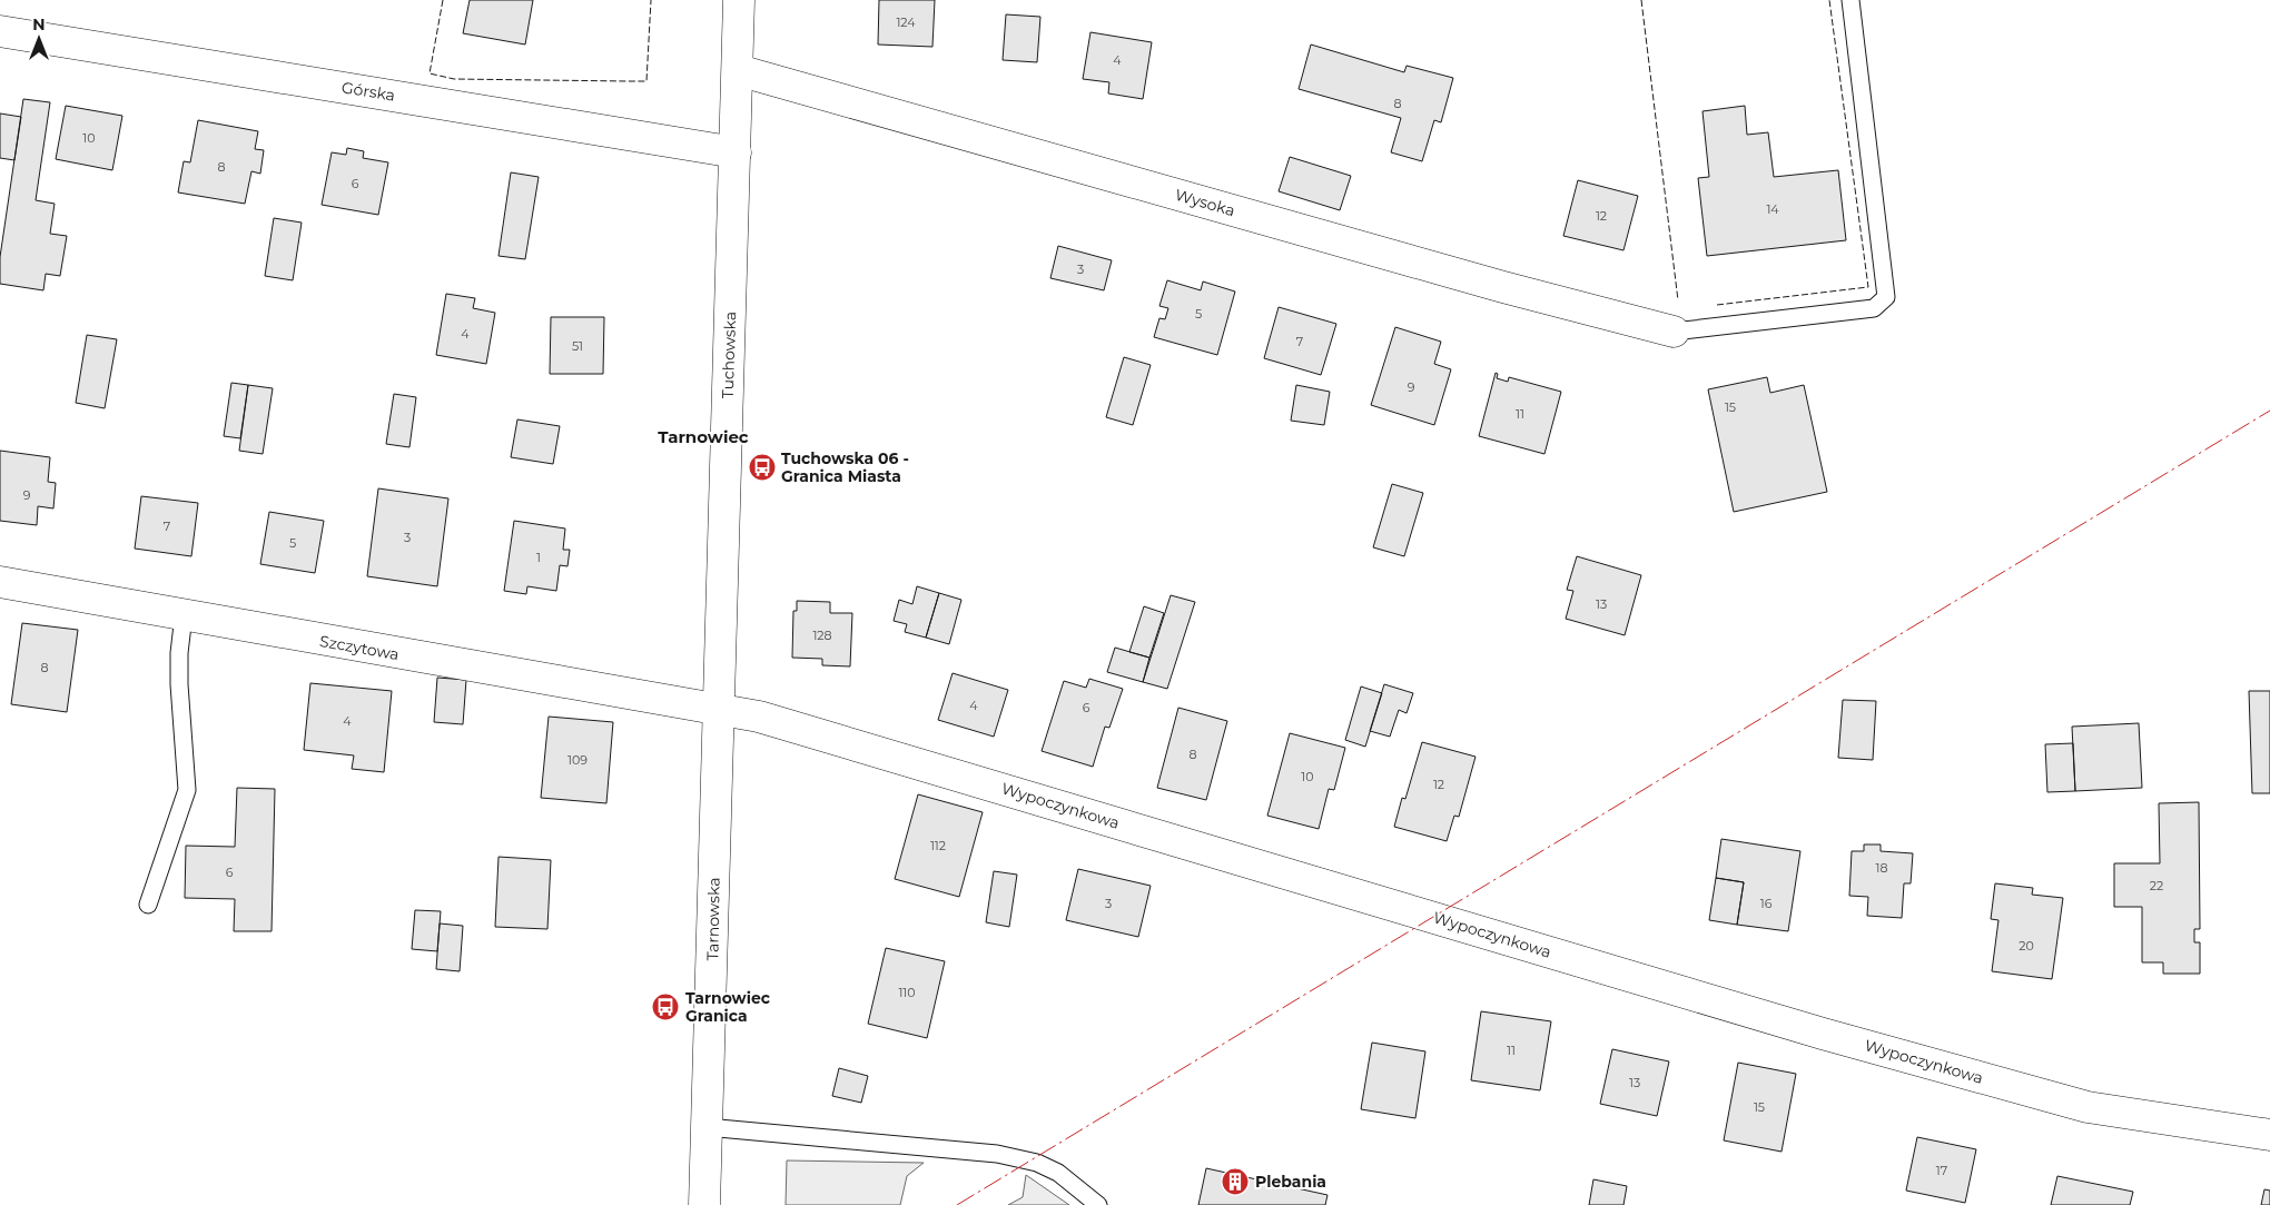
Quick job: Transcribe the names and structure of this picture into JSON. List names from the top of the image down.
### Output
{
  "streets": {
    "street": [
      "Górska",
      "Wysoka",
      "Tuchowska",
      "Szczytowa",
      "Wypoczynkowa",
      "Tarnowska"
    ]
  },
  "crossings": [
    ["Górska", "Tuchowska"],
    ["Wysoka", "Tuchowska"],
    ["Tuchowska", "Szczytowa"],
    ["Tuchowska", "Wypoczynkowa"],
    ["Tuchowska", "Tarnowska"],
    ["Szczytowa", "Wypoczynkowa"],
    ["Szczytowa", "Tarnowska"],
    ["Wypoczynkowa", "Tarnowska"]
  ],
  "districts": ["Tarnowiec"],
  "places": {
    "bus stop": ["Tuchowska 06 - Granica Miasta", "Tarnowiec Granica"],
    "building": ["Plebania"]
  },
  "house_numbers": [
    "124",
    "4",
    "8",
    "10",
    "8",
    "6",
    "14",
    "12",
    "3",
    "5",
    "4",
    "7",
    "51",
    "9",
    "15",
    "11",
    "9",
    "7",
    "3",
    "5",
    "1",
    "13",
    "128",
    "8",
    "4",
    "6",
    "4",
    "8",
    "109",
    "10",
    "12",
    "112",
    "18",
    "6",
    "22",
    "3",
    "16",
    "20",
    "110",
    "11",
    "13",
    "15",
    "17"
  ],
  "north": "top"
}
